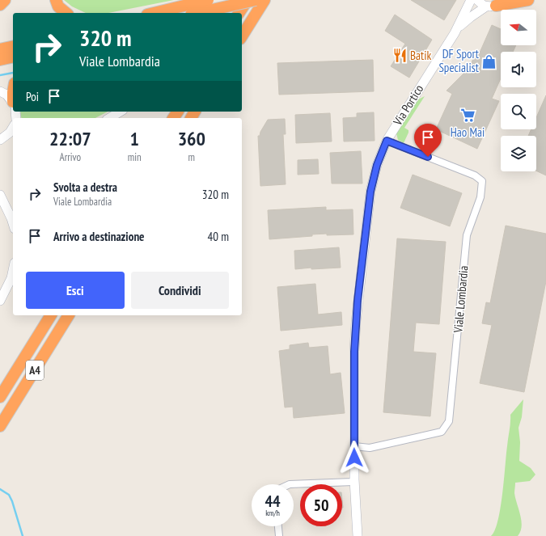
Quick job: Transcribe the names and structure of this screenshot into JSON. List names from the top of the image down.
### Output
{
  "streets": {
    "highway": ["A4"],
    "main road": ["Via Portico"],
    "street": ["Viale Lombardia"]
  },
  "crossings": [
    ["Via Portico", "Viale Lombardia"]
  ],
  "places": {
    "restaurant": ["Batik"],
    "shop": ["DF Sport Specialist"],
    "supermarket": ["Hao Mai"]
  },
  "north": "left",
  "page": {
    "turn": ["320 m", "Viale Lombardia"],
    "then": "Poi",
    "eta": [
      "22:07",
      "Arrivo",
      "1",
      "min",
      "360",
      "m"
    ],
    "list": [
      {
        "name": "Svolta a destra",
        "note": "Viale Lombardia",
        "value": "320 m"
      },
      {
        "name": "Arrivo a destinazione",
        "value": "40 m"
      }
    ],
    "buttons": ["Esci", "Condividi"],
    "speed": "44 km/h",
    "limit": "50"
  }
}
